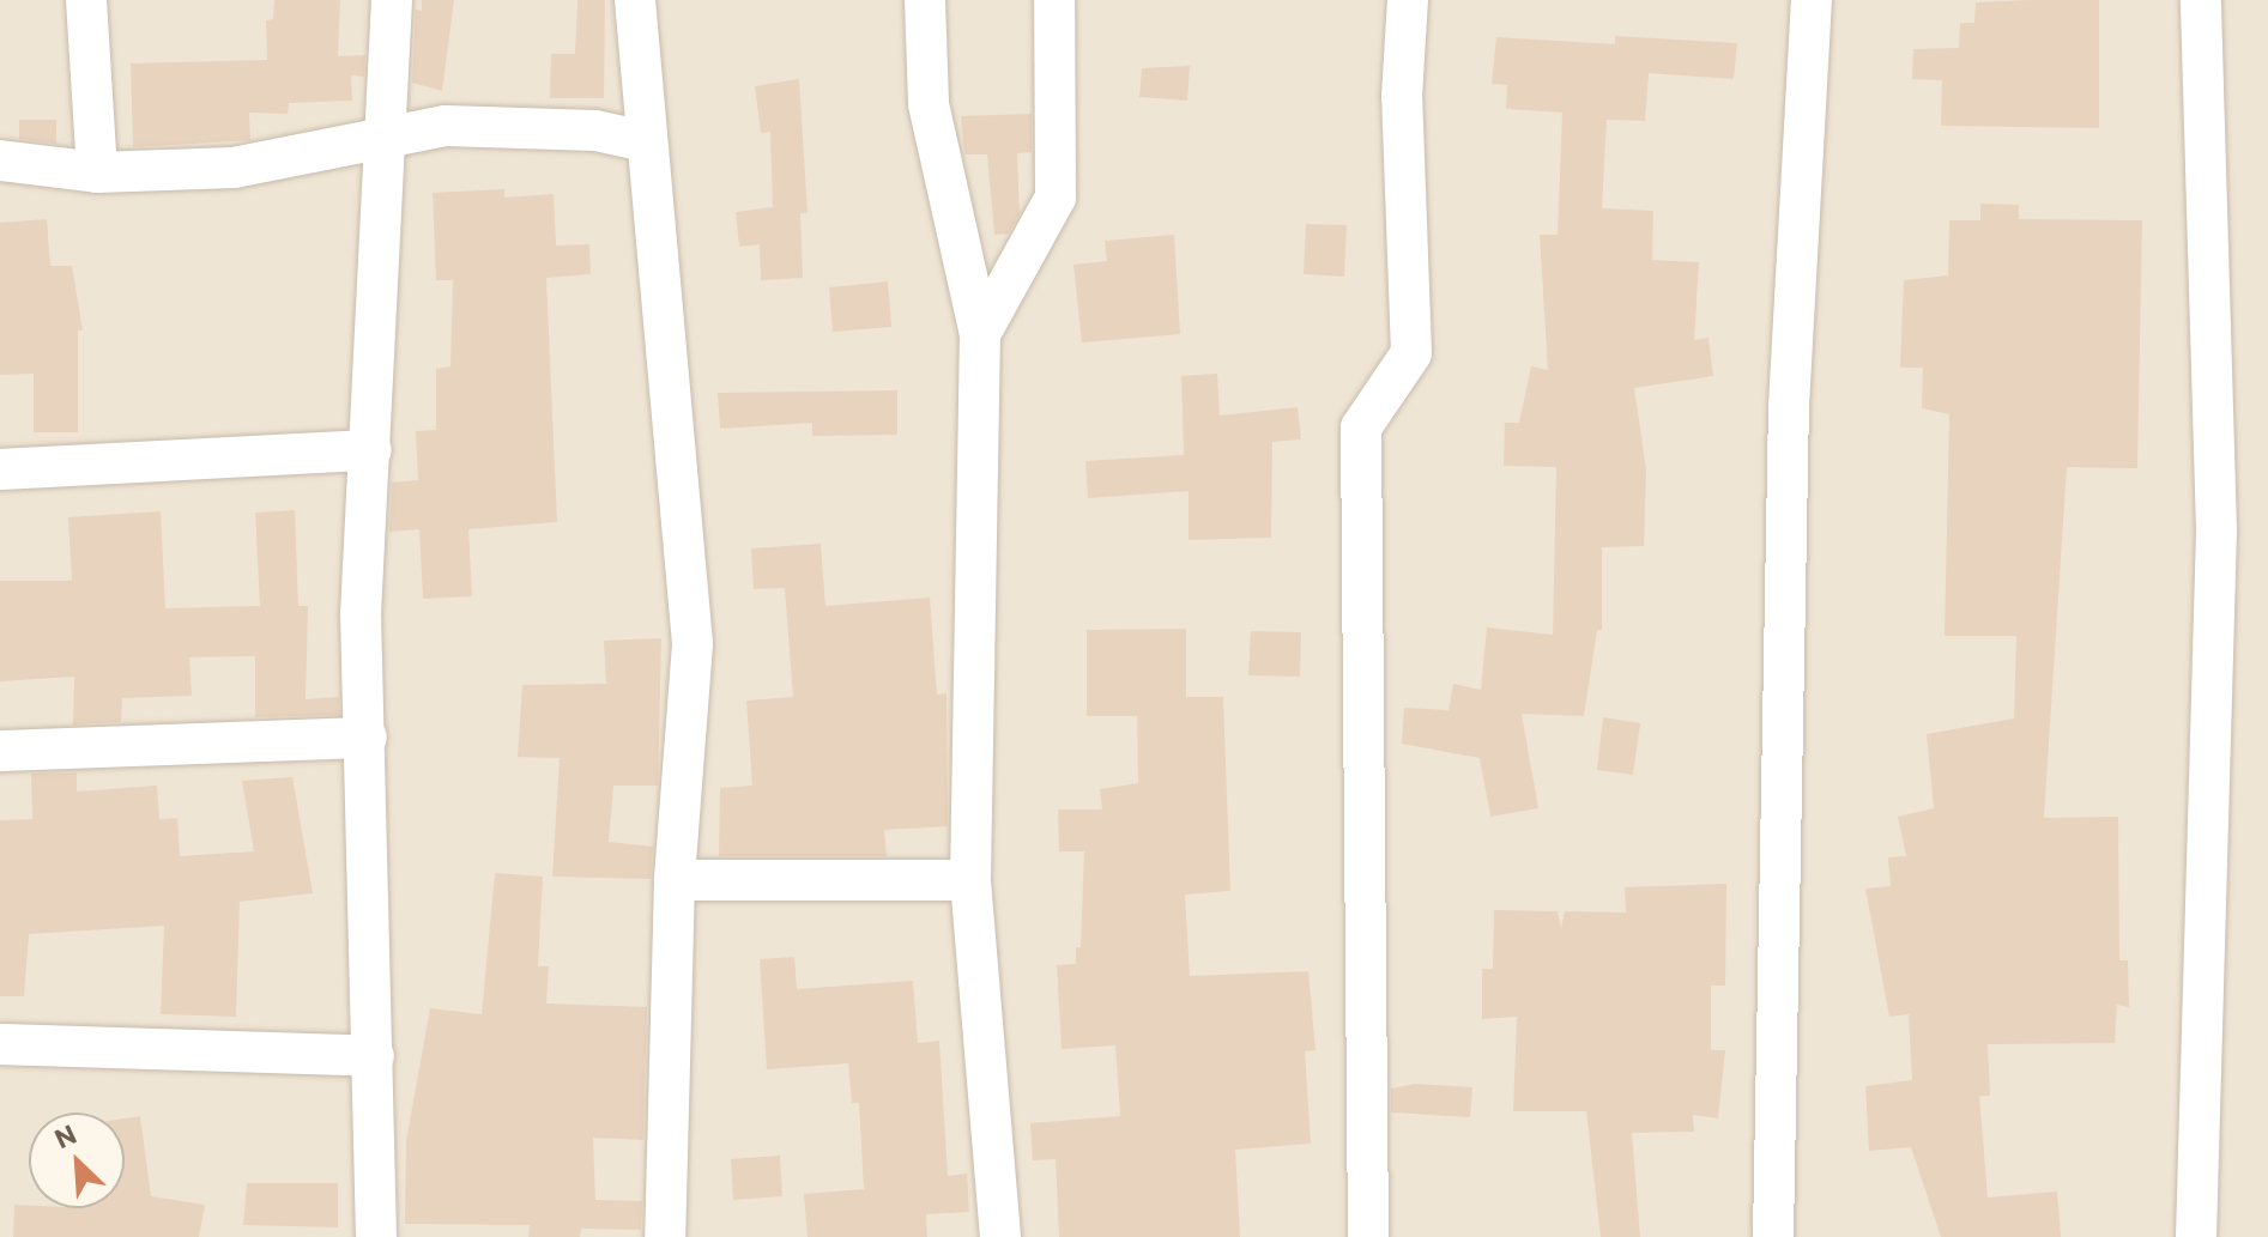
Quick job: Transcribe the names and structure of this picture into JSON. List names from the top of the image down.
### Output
{
  "north": "top left"
}
